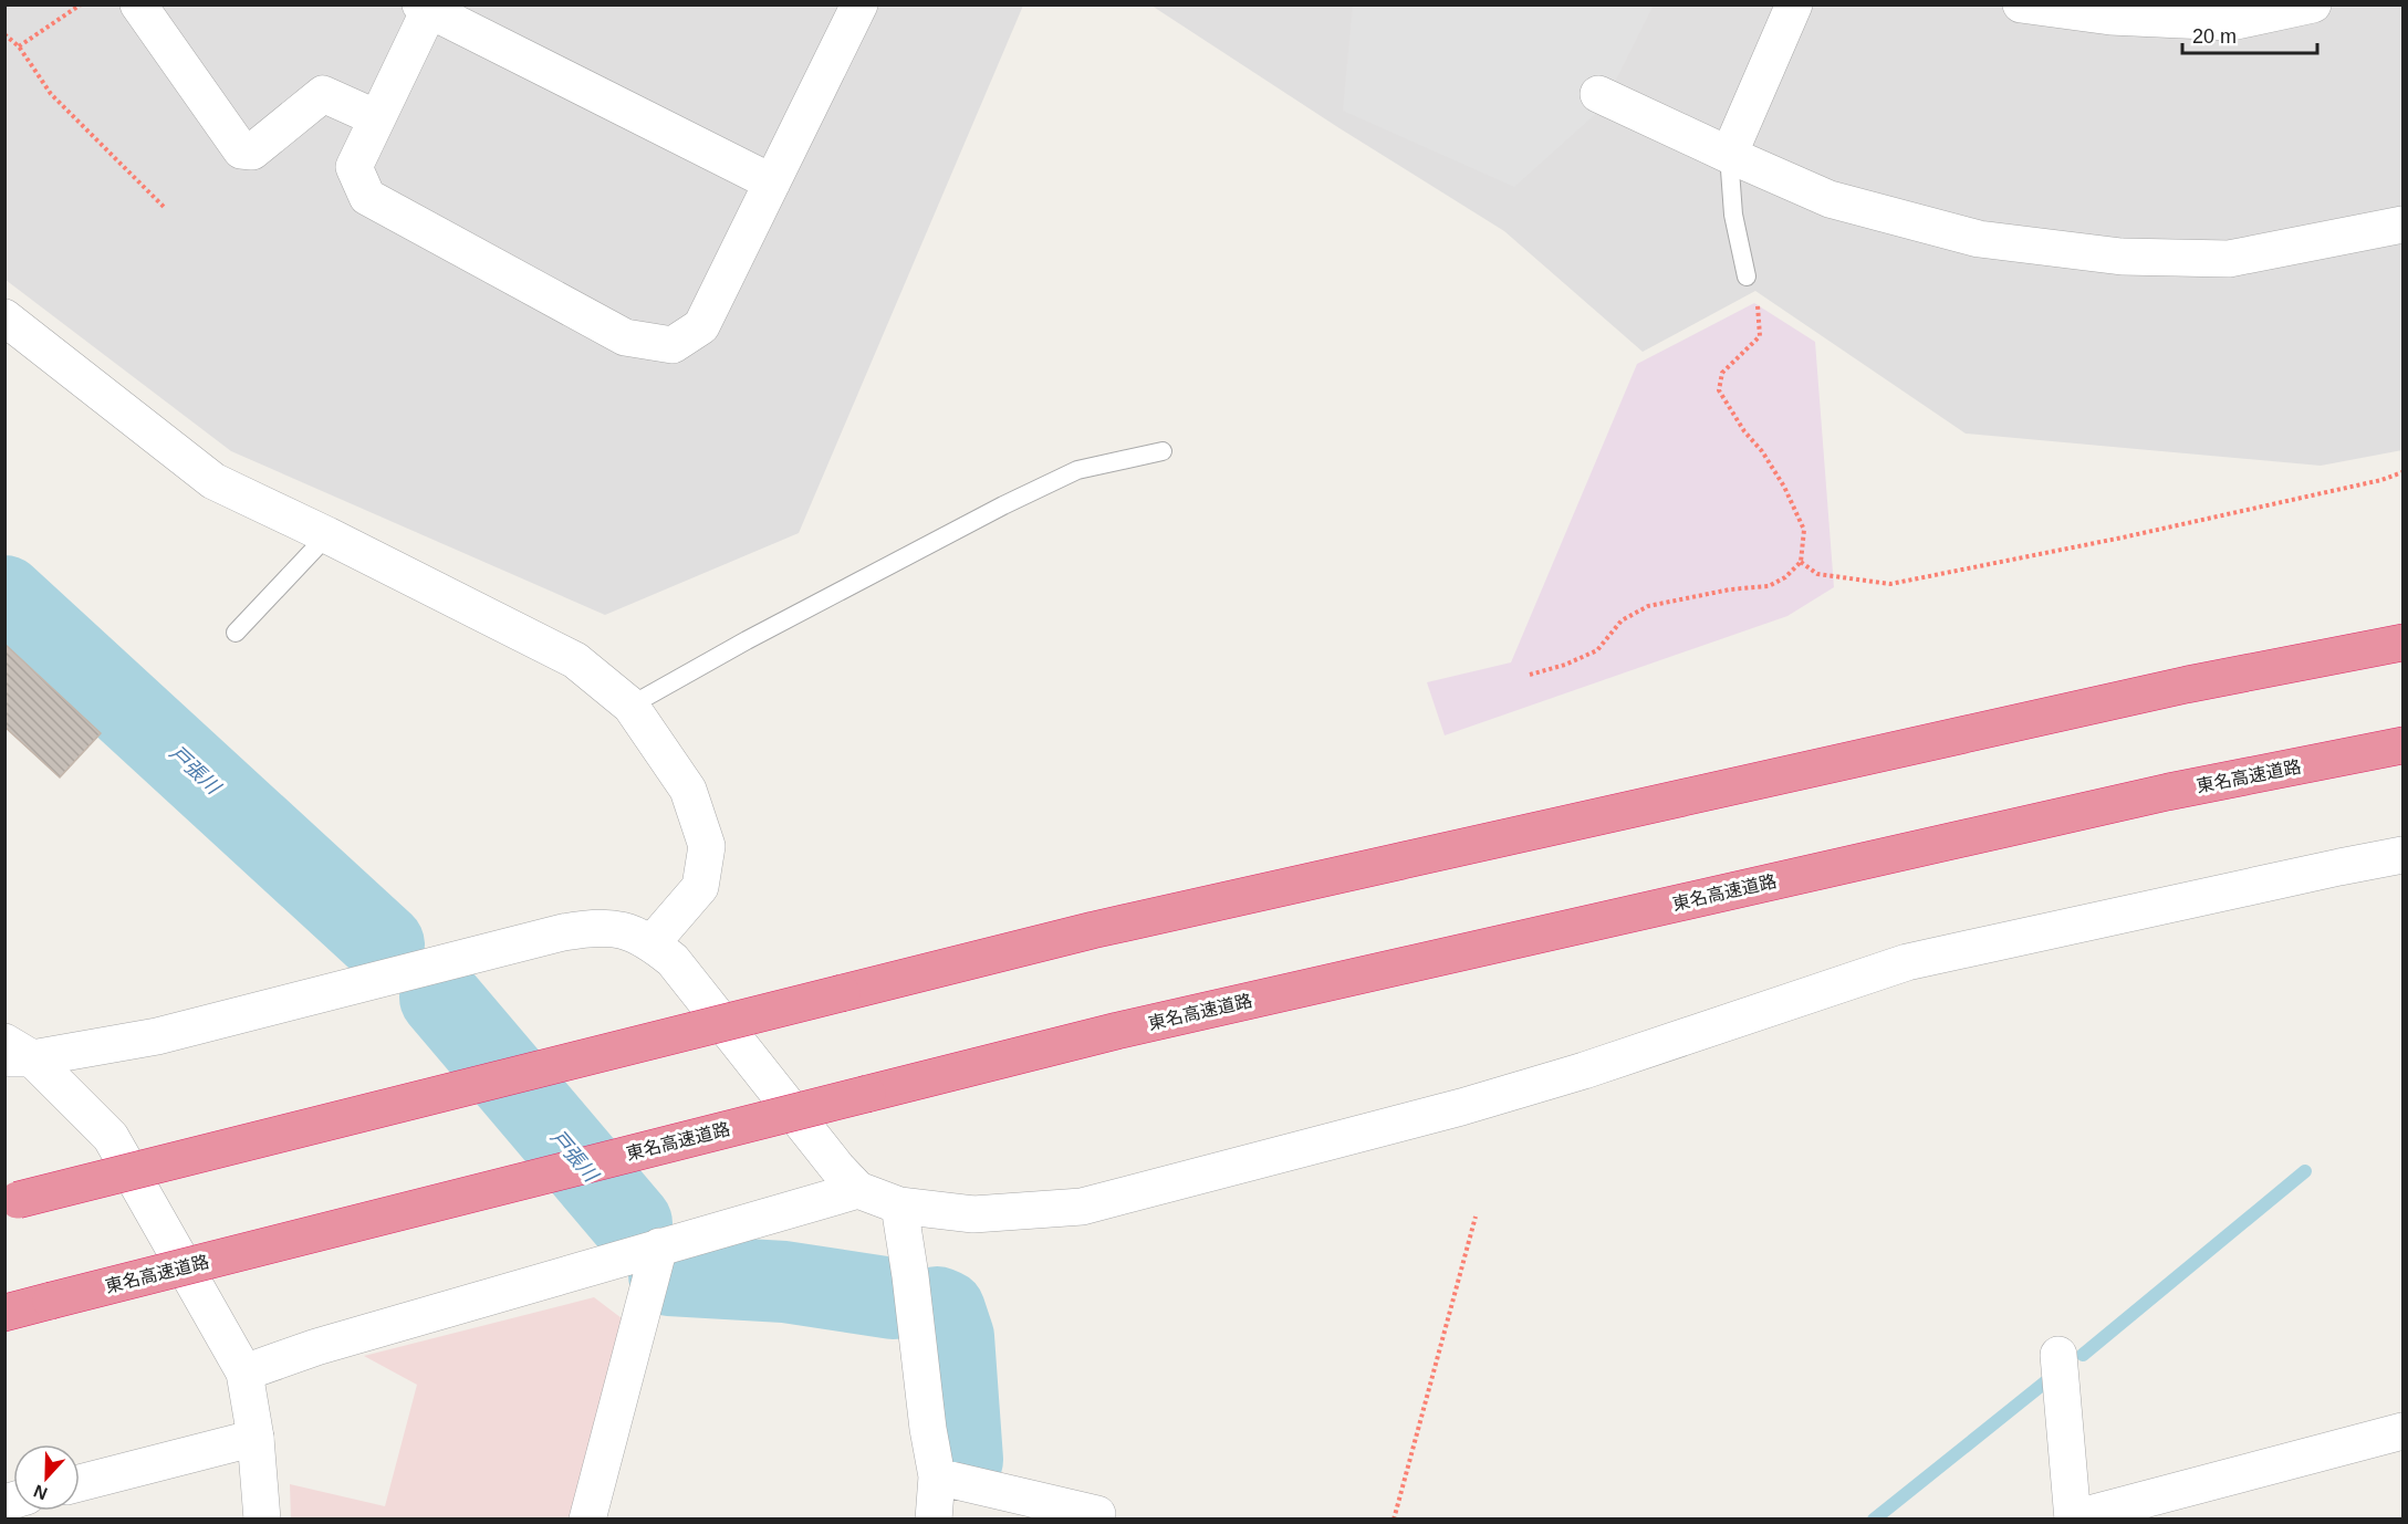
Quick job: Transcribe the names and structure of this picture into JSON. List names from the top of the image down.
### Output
{
  "streets": {
    "highway": ["東名高速道路"]
  },
  "water": ["戸張川"],
  "scale_bar": "20 m",
  "north": "bottom"
}
